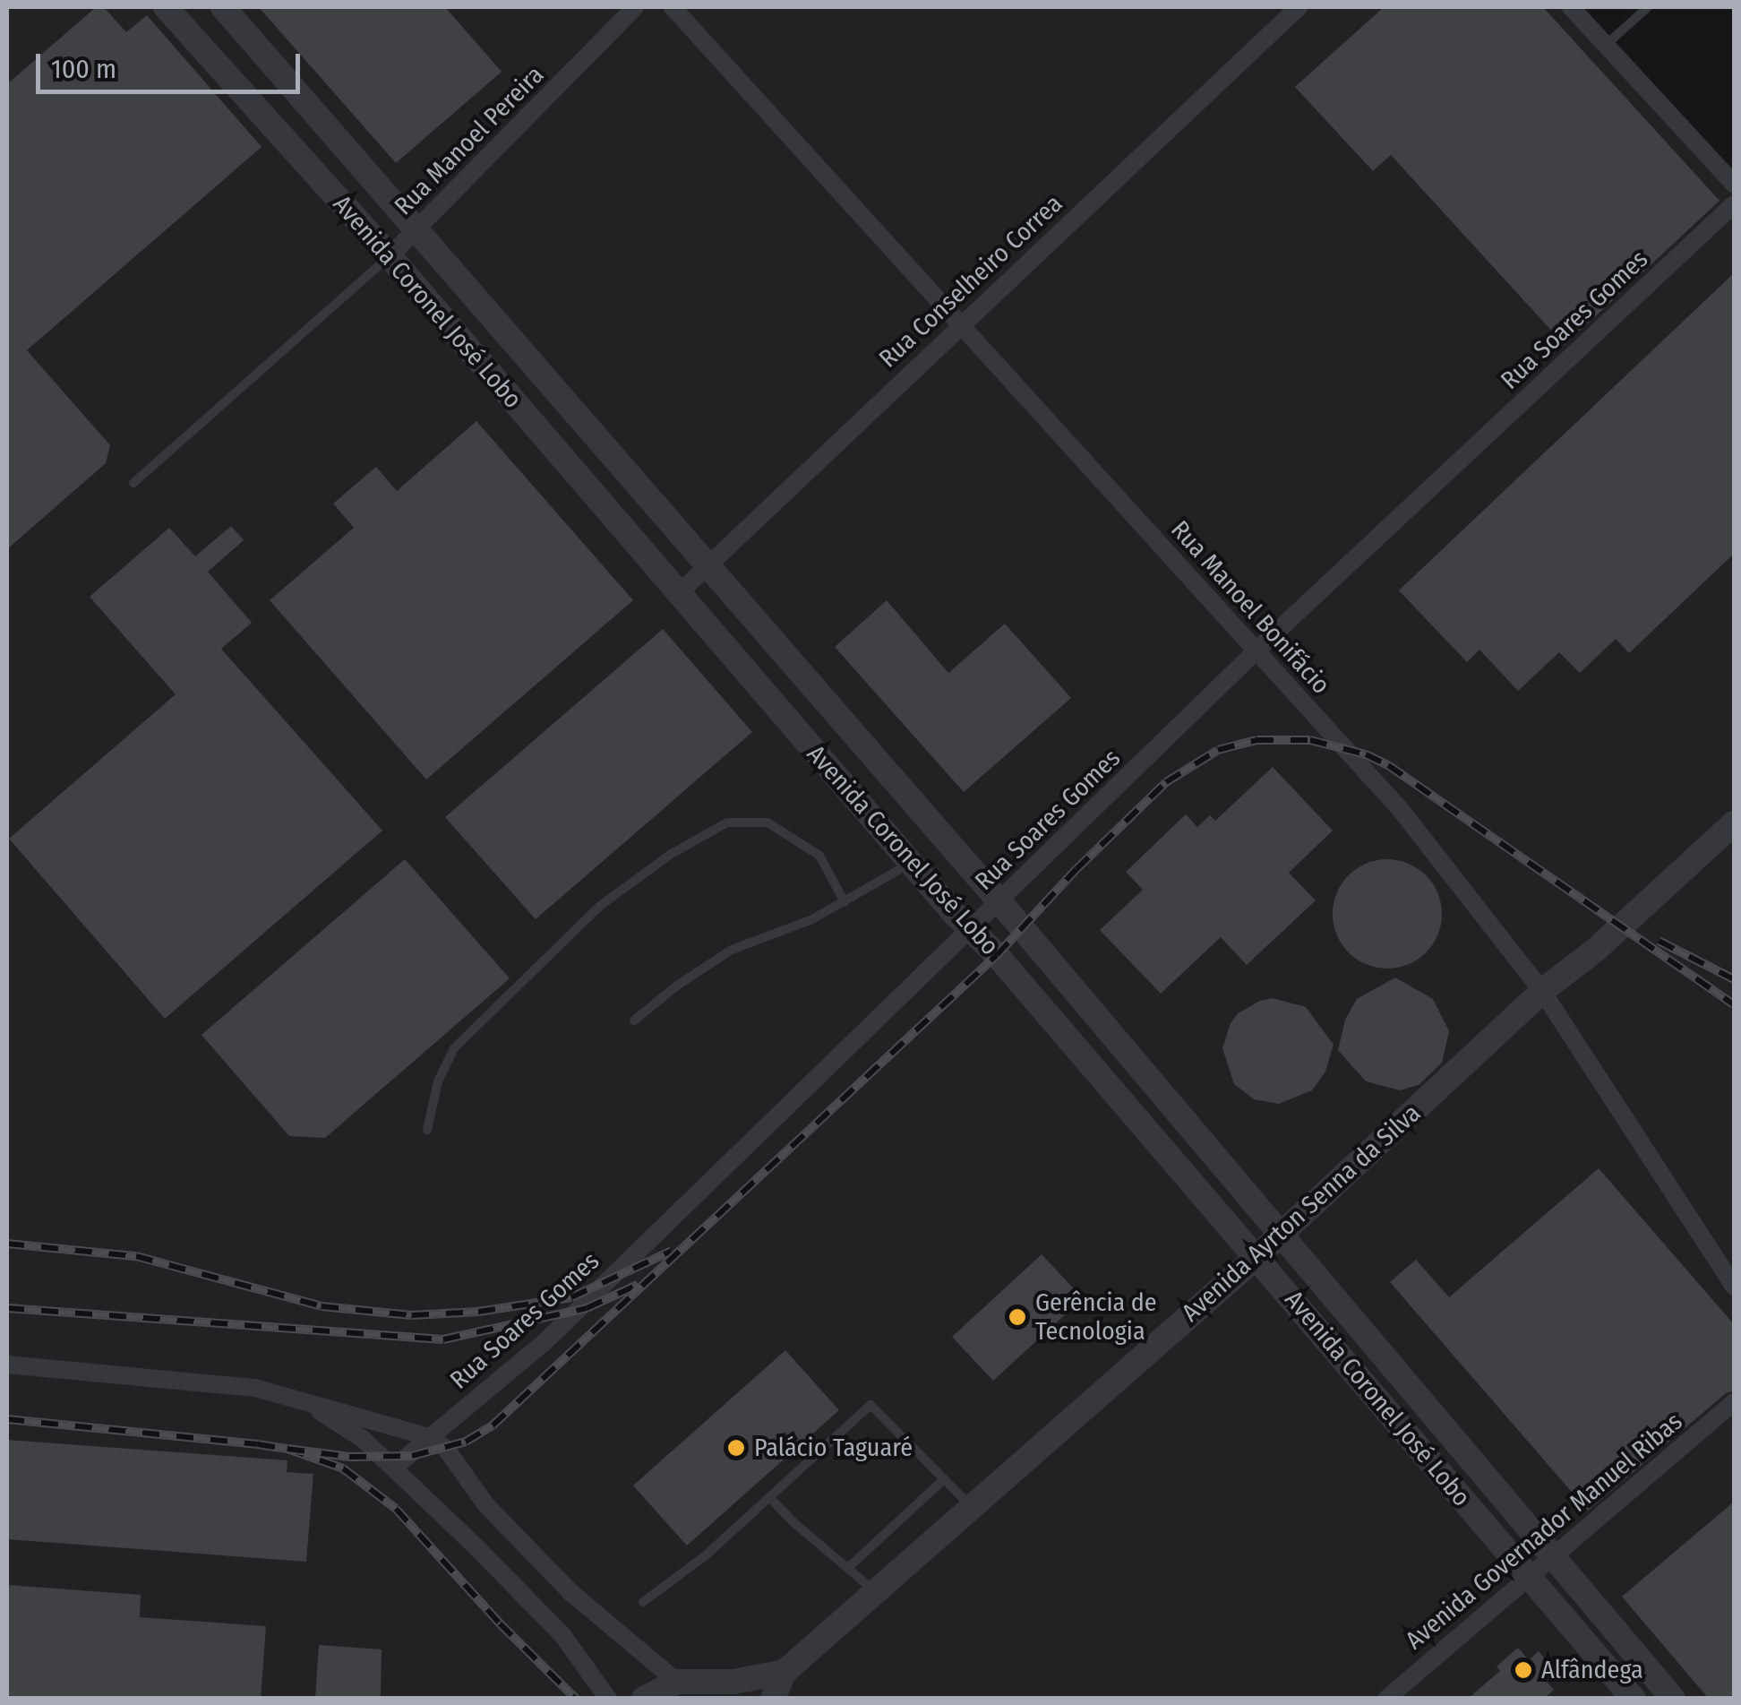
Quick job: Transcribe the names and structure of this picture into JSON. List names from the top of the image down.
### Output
{
  "streets": {
    "street": [
      "Rua Manoel Pereira",
      "Rua Conselheiro Correa",
      "Avenida Coronel José Lobo",
      "Rua Soares Gomes",
      "Rua Manoel Bonifácio",
      "Avenida Ayrton Senna da Silva",
      "Avenida Governador Manuel Ribas"
    ]
  },
  "crossings": [
    ["Rua Manoel Pereira", "Avenida Coronel José Lobo"],
    ["Rua Conselheiro Correa", "Avenida Coronel José Lobo"],
    ["Rua Conselheiro Correa", "Rua Manoel Bonifácio"],
    ["Avenida Coronel José Lobo", "Rua Soares Gomes"],
    ["Avenida Coronel José Lobo", "Avenida Ayrton Senna da Silva"],
    ["Avenida Coronel José Lobo", "Avenida Governador Manuel Ribas"],
    ["Rua Soares Gomes", "Rua Manoel Bonifácio"],
    ["Rua Manoel Bonifácio", "Avenida Ayrton Senna da Silva"]
  ],
  "places": ["Gerência de Tecnologia", "Palácio Taguaré", "Alfândega"],
  "scale_bar": "100 m"
}
